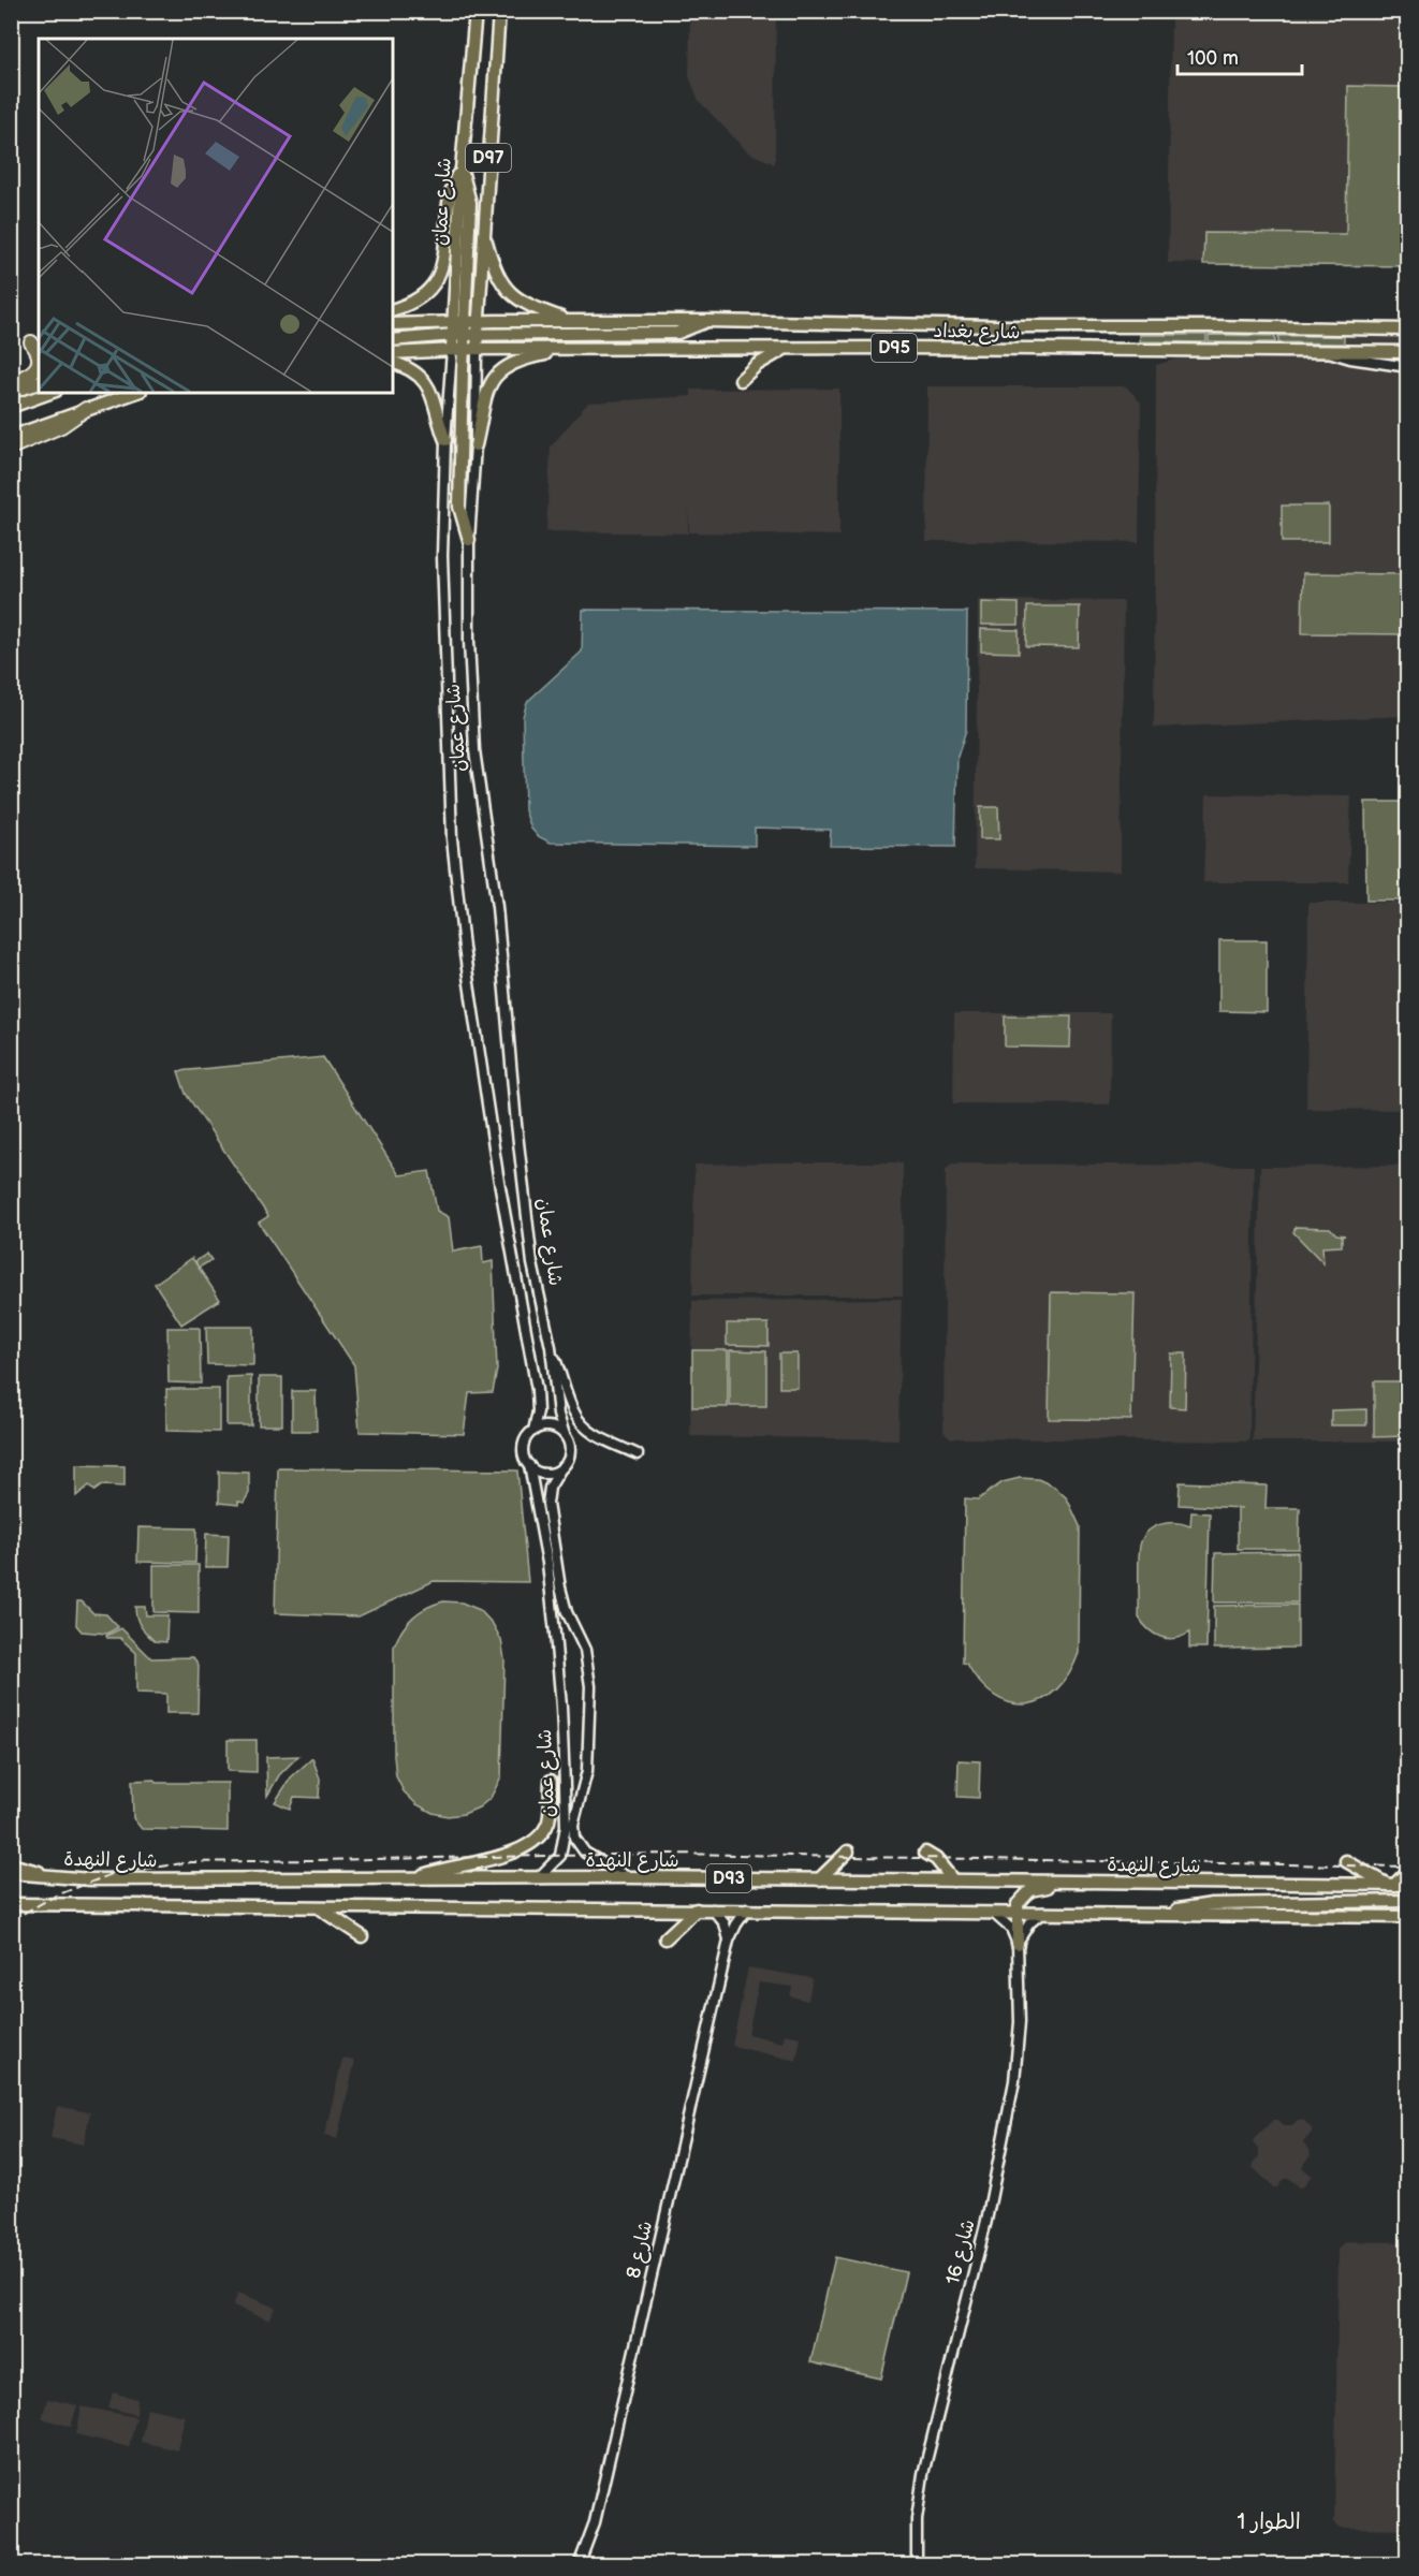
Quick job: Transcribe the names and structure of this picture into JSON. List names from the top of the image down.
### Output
{
  "streets": {
    "main road": [
      "D97",
      "شارع عمان",
      "شارع بغداد",
      "D95",
      "شارع النهدة",
      "D93"
    ],
    "street": ["شارع 8", "شارع 16"]
  },
  "crossings": [
    ["شارع عمان", "شارع بغداد"],
    ["شارع عمان", "شارع النهدة"],
    ["D93", "شارع 8"]
  ],
  "districts": ["الطوار 1"],
  "scale_bar": "100 m"
}
